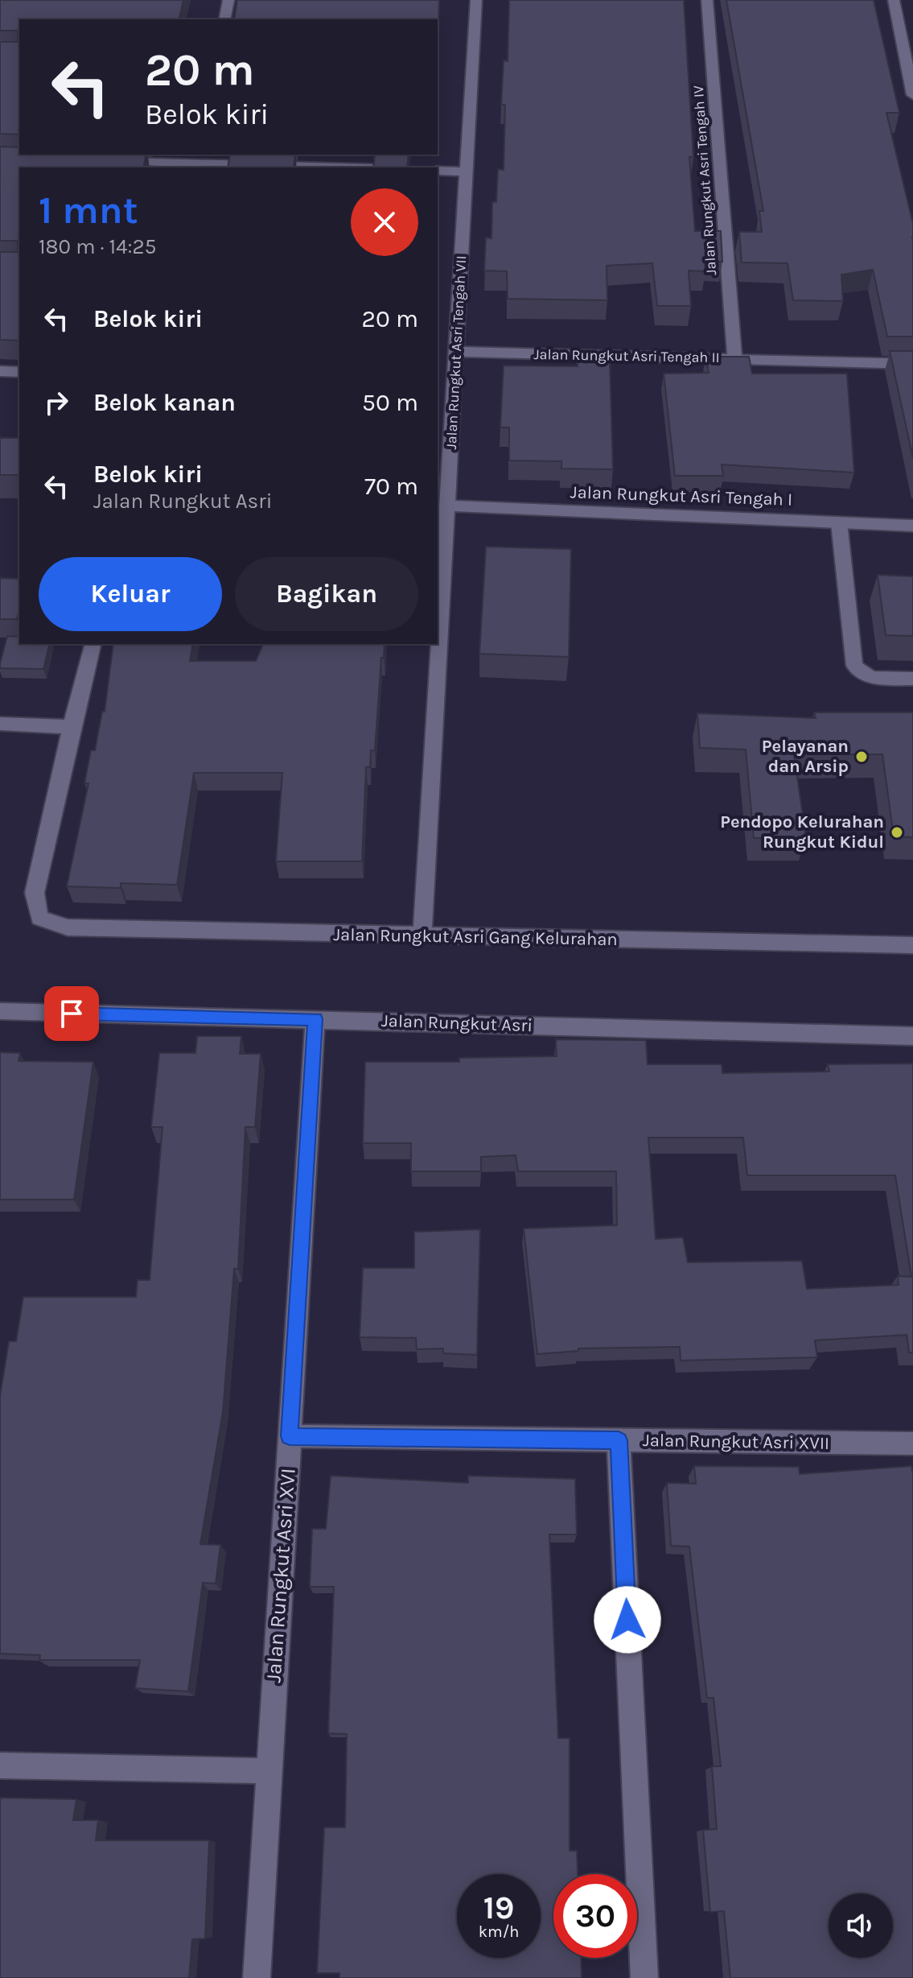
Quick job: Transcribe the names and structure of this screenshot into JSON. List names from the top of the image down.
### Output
{
  "streets": {
    "street": [
      "Jalan Rungkut Asri Tengah IV",
      "Jalan Rungkut Asri Tengah VII",
      "Jalan Rungkut Asri Tengah II",
      "Jalan Rungkut Asri Tengah I",
      "Jalan Rungkut Asri Gang Kelurahan",
      "Jalan Rungkut Asri",
      "Jalan Rungkut Asri XVII",
      "Jalan Rungkut Asri XVI"
    ]
  },
  "crossings": [
    ["Jalan Rungkut Asri Tengah IV", "Jalan Rungkut Asri Tengah II"],
    ["Jalan Rungkut Asri Tengah VII", "Jalan Rungkut Asri Tengah II"],
    ["Jalan Rungkut Asri Tengah VII", "Jalan Rungkut Asri Tengah I"],
    ["Jalan Rungkut Asri Tengah VII", "Jalan Rungkut Asri Gang Kelurahan"],
    ["Jalan Rungkut Asri", "Jalan Rungkut Asri XVI"],
    ["Jalan Rungkut Asri XVII", "Jalan Rungkut Asri XVI"]
  ],
  "places": ["Pelayanan dan Arsip", "Pendopo Kelurahan Rungkut Kidul"],
  "page": {
    "turn": ["20 m", "Belok kiri"],
    "heading": ["1 mnt", "180 m · 14:25"],
    "list": [
      {
        "name": "Belok kiri",
        "value": "20 m"
      },
      {
        "name": "Belok kanan",
        "value": "50 m"
      },
      {
        "name": "Belok kiri",
        "note": "Jalan Rungkut Asri",
        "value": "70 m"
      }
    ],
    "buttons": ["Keluar", "Bagikan"],
    "speed": "19 km/h",
    "limit": "30"
  }
}
